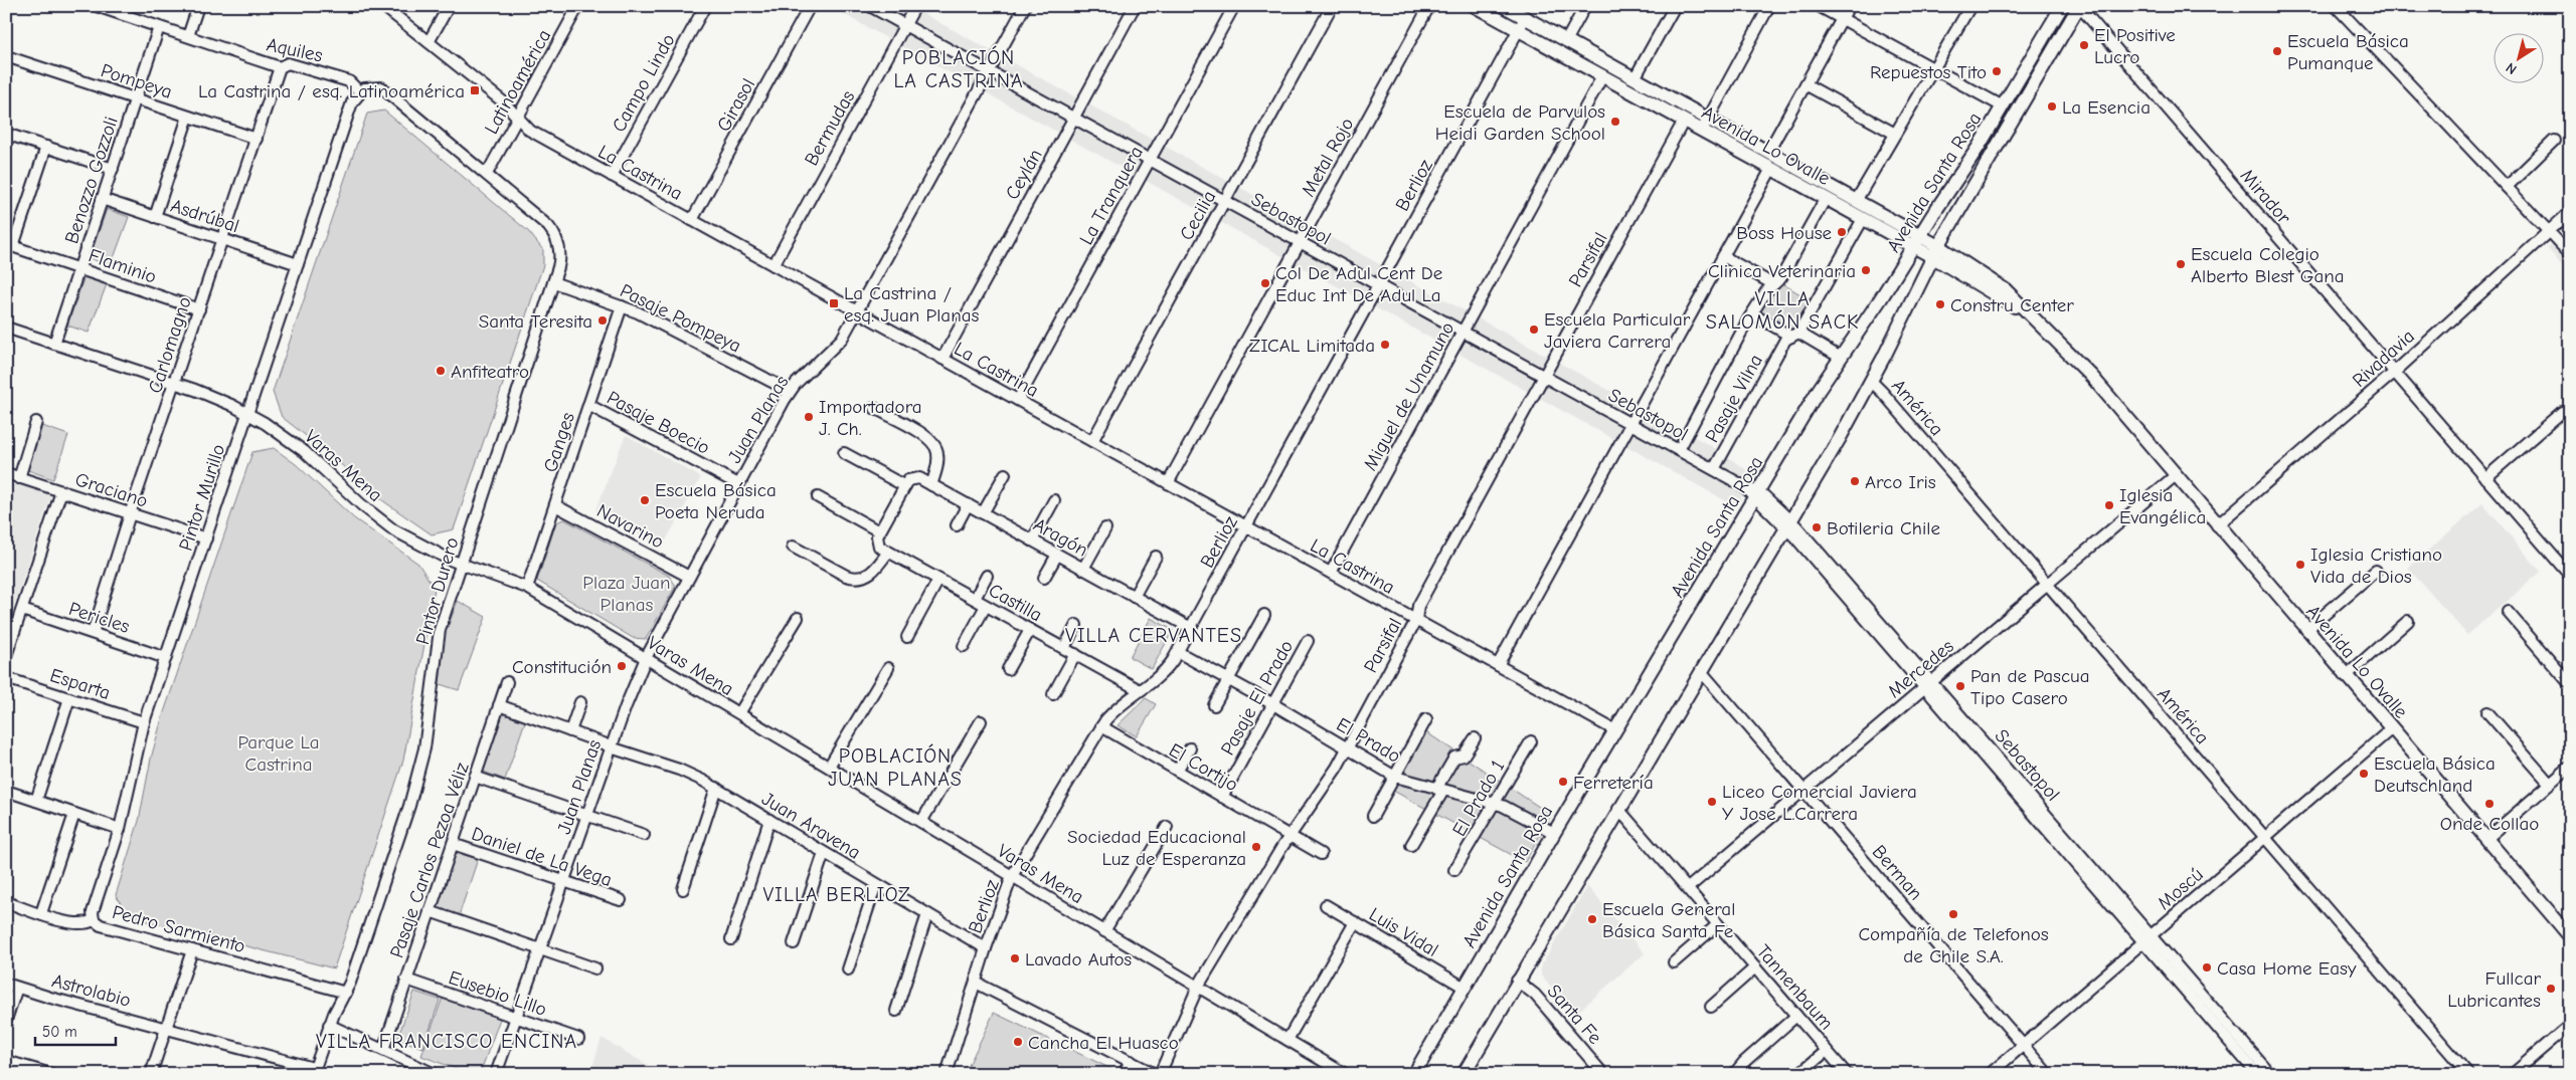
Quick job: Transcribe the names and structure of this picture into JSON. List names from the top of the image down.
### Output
{
  "streets": {
    "main road": ["Avenida Lo Ovalle", "Avenida Santa Rosa"],
    "street": [
      "Aquiles",
      "Pompeya",
      "Latinoamérica",
      "Campo Lindo",
      "Girasol",
      "Bermudas",
      "Metal Rojo",
      "La Castrina",
      "Ceylán",
      "Benozzo Gozzoli",
      "Berlioz",
      "La Tranquera",
      "Mirador",
      "Asdrúbal",
      "Cecilia",
      "Sebastopol",
      "Parsifal",
      "Flaminio",
      "Pasaje Pompeya",
      "Carlomagno",
      "Rivadavia",
      "Miguel de Unamuno",
      "Pasaje Vilna",
      "América",
      "Juan Planas",
      "Pasaje Boecio",
      "Ganges",
      "Varas Mena",
      "Graciano",
      "Pintor Murillo",
      "Navarino",
      "Aragón",
      "Pintor Durero",
      "Castilla",
      "Pericles",
      "Mercedes",
      "Esparta",
      "Pasaje El Prado",
      "El Prado",
      "El Cortijo",
      "El Prado 1",
      "Juan Aravena",
      "Daniel de La Vega",
      "Pasaje Carlos Pezoa Véliz",
      "Berman",
      "Moscú",
      "Pedro Sarmiento",
      "Luis Vidal",
      "Tannenbaum",
      "Astrolabio",
      "Eusebio Lillo",
      "Santa Fe"
    ]
  },
  "crossings": [
    ["Aquiles", "Benozzo Gozzoli"],
    ["Aquiles", "Carlomagno"],
    ["Aquiles", "Pintor Murillo"],
    ["Pompeya", "Benozzo Gozzoli"],
    ["Pompeya", "Carlomagno"],
    ["Latinoamérica", "La Castrina"],
    ["Latinoamérica", "Pintor Durero"],
    ["Campo Lindo", "La Castrina"],
    ["Girasol", "La Castrina"],
    ["Bermudas", "La Castrina"],
    ["Bermudas", "Sebastopol"],
    ["Avenida Lo Ovalle", "Avenida Santa Rosa"],
    ["Avenida Lo Ovalle", "Berlioz"],
    ["Avenida Lo Ovalle", "Parsifal"],
    ["Avenida Lo Ovalle", "Rivadavia"],
    ["Avenida Lo Ovalle", "Miguel de Unamuno"],
    ["Avenida Lo Ovalle", "Pasaje Vilna"],
    ["Avenida Lo Ovalle", "Mercedes"],
    ["Avenida Lo Ovalle", "Moscú"],
    ["Metal Rojo", "La Castrina"],
    ["Metal Rojo", "Sebastopol"],
    ["La Castrina", "Ceylán"],
    ["La Castrina", "Avenida Santa Rosa"],
    ["La Castrina", "Berlioz"],
    ["La Castrina", "La Tranquera"],
    ["La Castrina", "Cecilia"],
    ["La Castrina", "Parsifal"],
    ["La Castrina", "Miguel de Unamuno"],
    ["La Castrina", "Juan Planas"],
    ["Ceylán", "Sebastopol"],
    ["Benozzo Gozzoli", "Asdrúbal"],
    ["Benozzo Gozzoli", "Flaminio"],
    ["Benozzo Gozzoli", "Varas Mena"],
    ["Avenida Santa Rosa", "Mirador"],
    ["Avenida Santa Rosa", "Sebastopol"],
    ["Avenida Santa Rosa", "América"],
    ["Avenida Santa Rosa", "El Prado"],
    ["Avenida Santa Rosa", "Berman"],
    ["Avenida Santa Rosa", "Luis Vidal"],
    ["Avenida Santa Rosa", "Tannenbaum"],
    ["Avenida Santa Rosa", "Santa Fe"],
    ["Berlioz", "Sebastopol"],
    ["Berlioz", "Varas Mena"],
    ["Berlioz", "Aragón"],
    ["Berlioz", "Castilla"],
    ["Berlioz", "El Prado"],
    ["Berlioz", "El Cortijo"],
    ["Berlioz", "Juan Aravena"],
    ["La Tranquera", "Sebastopol"],
    ["Mirador", "Rivadavia"],
    ["Asdrúbal", "Carlomagno"],
    ["Asdrúbal", "Pintor Murillo"],
    ["Cecilia", "Sebastopol"],
    ["Sebastopol", "Parsifal"],
    ["Sebastopol", "Miguel de Unamuno"],
    ["Sebastopol", "Pasaje Vilna"],
    ["Sebastopol", "Juan Planas"],
    ["Sebastopol", "Mercedes"],
    ["Sebastopol", "Moscú"],
    ["Parsifal", "Varas Mena"],
    ["Parsifal", "El Prado"],
    ["Parsifal", "El Cortijo"],
    ["Flaminio", "Carlomagno"],
    ["Pasaje Pompeya", "Juan Planas"],
    ["Pasaje Pompeya", "Ganges"],
    ["Pasaje Pompeya", "Pintor Durero"],
    ["Carlomagno", "Varas Mena"],
    ["Carlomagno", "Graciano"],
    ["Carlomagno", "Pericles"],
    ["América", "Mercedes"],
    ["América", "Moscú"],
    ["Juan Planas", "Pasaje Boecio"],
    ["Juan Planas", "Varas Mena"],
    ["Juan Planas", "Navarino"],
    ["Juan Planas", "Juan Aravena"],
    ["Juan Planas", "Daniel de La Vega"],
    ["Juan Planas", "Eusebio Lillo"],
    ["Pasaje Boecio", "Ganges"],
    ["Ganges", "Varas Mena"],
    ["Ganges", "Navarino"],
    ["Varas Mena", "Pintor Murillo"],
    ["Varas Mena", "Pintor Durero"],
    ["Graciano", "Pintor Murillo"],
    ["Pintor Murillo", "Pericles"],
    ["Pintor Murillo", "Esparta"],
    ["Pintor Murillo", "Pedro Sarmiento"],
    ["Pintor Durero", "Pedro Sarmiento"],
    ["Pintor Durero", "Astrolabio"],
    ["Mercedes", "Berman"],
    ["Mercedes", "Tannenbaum"],
    ["Pasaje El Prado", "El Prado"],
    ["Pasaje El Prado", "El Cortijo"],
    ["El Prado", "El Prado 1"],
    ["Juan Aravena", "Pasaje Carlos Pezoa Véliz"],
    ["Daniel de La Vega", "Pasaje Carlos Pezoa Véliz"],
    ["Pasaje Carlos Pezoa Véliz", "Eusebio Lillo"],
    ["Berman", "Moscú"]
  ],
  "districts": [
    "POBLACIÓN LA CASTRINA",
    "VILLA SALOMÓN SACK",
    "VILLA CERVANTES",
    "POBLACIÓN JUAN PLANAS",
    "VILLA BERLIOZ",
    "VILLA FRANCISCO ENCINA"
  ],
  "parks": ["Plaza Juan Planas", "Parque La Castrina"],
  "places": {
    "other": [
      "El Positive Lucro",
      "Escuela Básica Pumanque",
      "Repuestos Tito",
      "La Esencia",
      "Escuela de Parvulos Heidi Garden School",
      "Boss House",
      "Escuela Colegio Alberto Blest Gana",
      "Clinica Veterinaria",
      "Col De Adul Cent De Educ Int De Adul La",
      "Constru Center",
      "Santa Teresita",
      "Escuela Particular Javiera Carrera",
      "ZICAL Limitada",
      "Anfiteatro",
      "Importadora J. Ch.",
      "Arco Iris",
      "Escuela Básica Poeta Neruda",
      "Iglesia Evangélica",
      "Botileria Chile",
      "Iglesia Cristiano Vida de Dios",
      "Constitución",
      "Pan de Pascua Tipo Casero",
      "Escuela Básica Deutschland",
      "Ferretería",
      "Liceo Comercial Javiera Y Jose L.Carrera",
      "Onde Collao",
      "Sociedad Educacional Luz de Esperanza",
      "Compañía de Telefonos de Chile S.A.",
      "Escuela General Básica Santa Fe",
      "Lavado Autos",
      "Casa Home Easy",
      "Fullcar Lubricantes",
      "Cancha El Huasco"
    ],
    "transit": ["La Castrina / esq. Latinoamérica", "La Castrina / esq. Juan Planas"]
  },
  "scale_bar": "50 m",
  "north": "bottom left"
}
